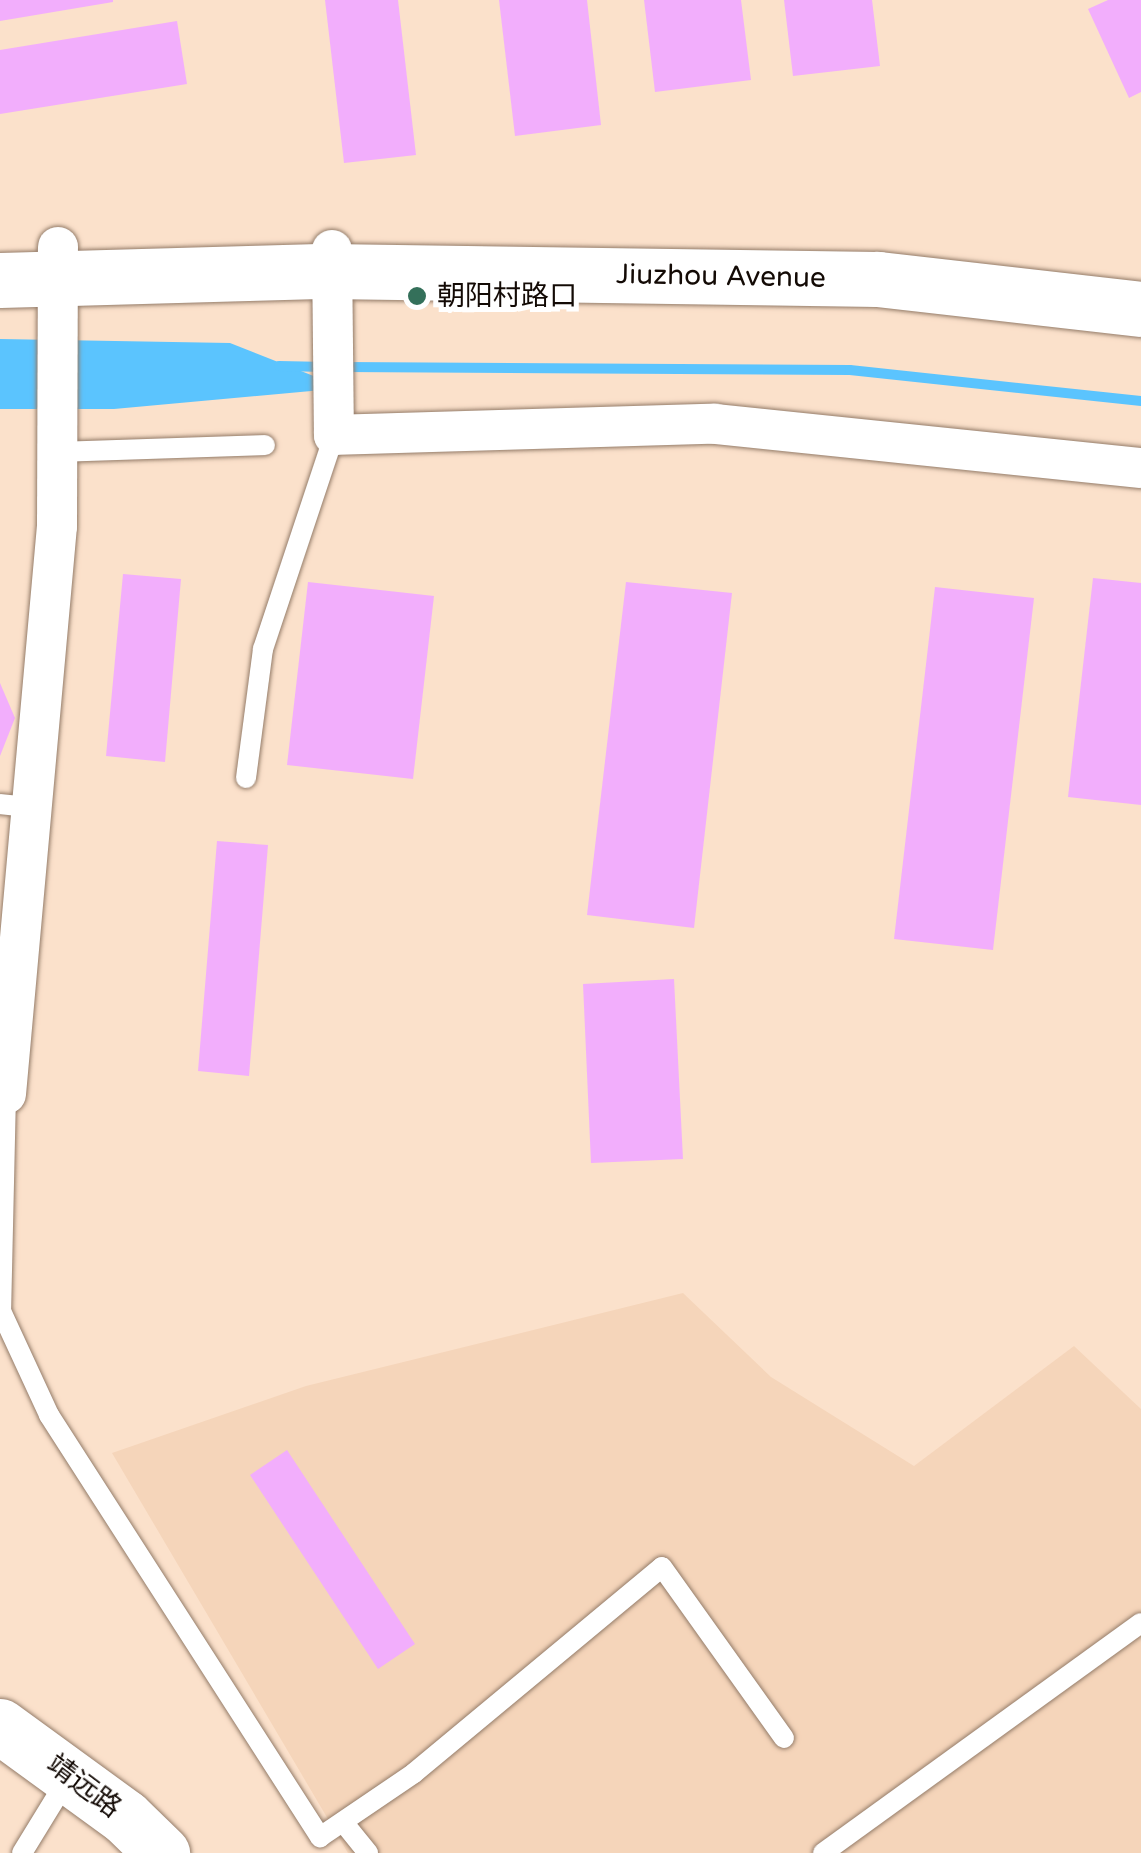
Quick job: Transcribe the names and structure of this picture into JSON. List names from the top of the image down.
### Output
{
  "streets": {
    "main road": ["Jiuzhou Avenue", "靖远路"]
  },
  "places": ["朝阳村路口"]
}
